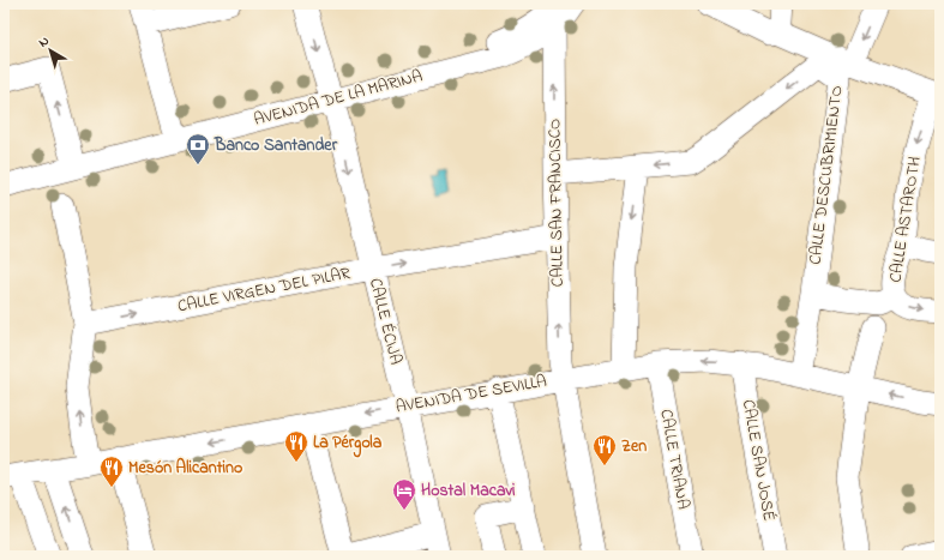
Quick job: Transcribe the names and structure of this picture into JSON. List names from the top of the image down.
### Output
{
  "streets": {
    "street": [
      "AVENIDA DE LA MARINA",
      "CALLE DESCUBRIMIENTO",
      "CALLE SAN FRANCISCO",
      "CALLE ASTAROTH",
      "CALLE VIRGEN DEL PILAR",
      "CALLE ÉCIJA",
      "AVENIDA DE SEVILLA",
      "CALLE TRIANA",
      "CALLE SAN JOSÉ"
    ]
  },
  "crossings": [
    ["AVENIDA DE LA MARINA", "CALLE SAN FRANCISCO"],
    ["AVENIDA DE LA MARINA", "CALLE ÉCIJA"],
    ["CALLE SAN FRANCISCO", "CALLE VIRGEN DEL PILAR"],
    ["CALLE SAN FRANCISCO", "AVENIDA DE SEVILLA"],
    ["CALLE VIRGEN DEL PILAR", "CALLE ÉCIJA"],
    ["CALLE ÉCIJA", "AVENIDA DE SEVILLA"],
    ["AVENIDA DE SEVILLA", "CALLE TRIANA"],
    ["AVENIDA DE SEVILLA", "CALLE SAN JOSÉ"]
  ],
  "one_way": ["CALLE VIRGEN DEL PILAR"],
  "places": {
    "bank": ["Banco Santander"],
    "restaurant": ["La Pérgola", "Zen", "Mesón Alicantino"],
    "hotel": ["Hostal Macavi"]
  },
  "north": "top left"
}
